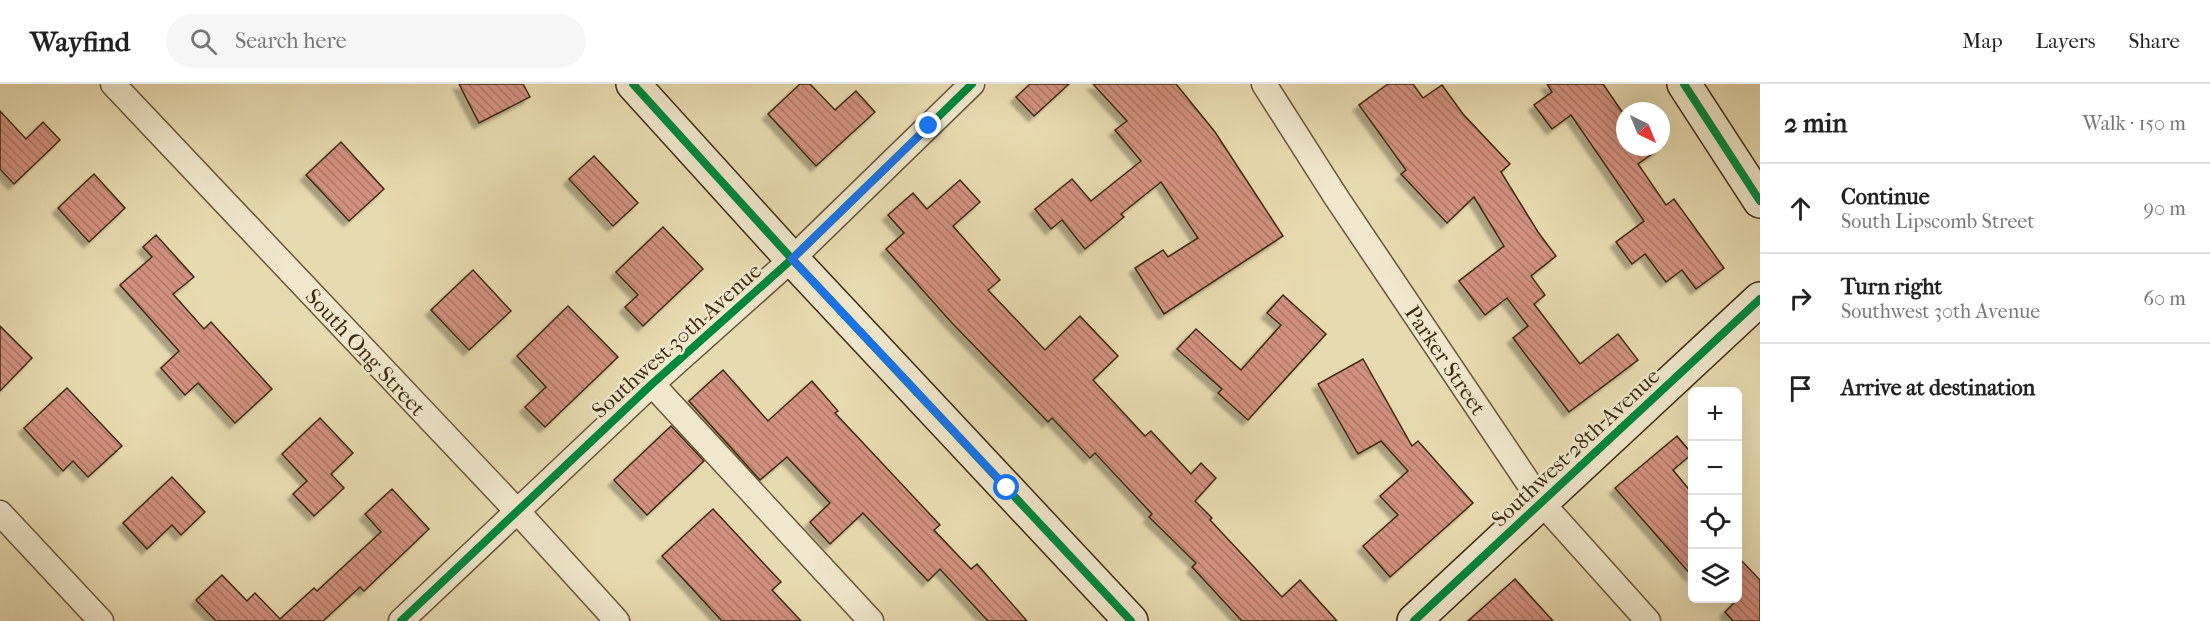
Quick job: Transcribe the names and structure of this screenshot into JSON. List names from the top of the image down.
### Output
{
  "streets": {
    "street": [
      "Southwest 30th Avenue",
      "South Ong Street",
      "Parker Street",
      "Southwest 28th Avenue"
    ]
  },
  "crossings": [
    ["Southwest 30th Avenue", "South Ong Street"],
    ["Parker Street", "Southwest 28th Avenue"]
  ],
  "north": "bottom right",
  "page": {
    "header": "Wayfind",
    "search": "Search here",
    "nav": ["Map", "Layers", "Share"],
    "heading": ["2 min", "Walk · 150 m"],
    "list": [
      ["Continue", "South Lipscomb Street", "90 m"],
      ["Turn right", "Southwest 30th Avenue", "60 m"],
      "Arrive at destination"
    ],
    "map_buttons": ["+", "−"]
  }
}
